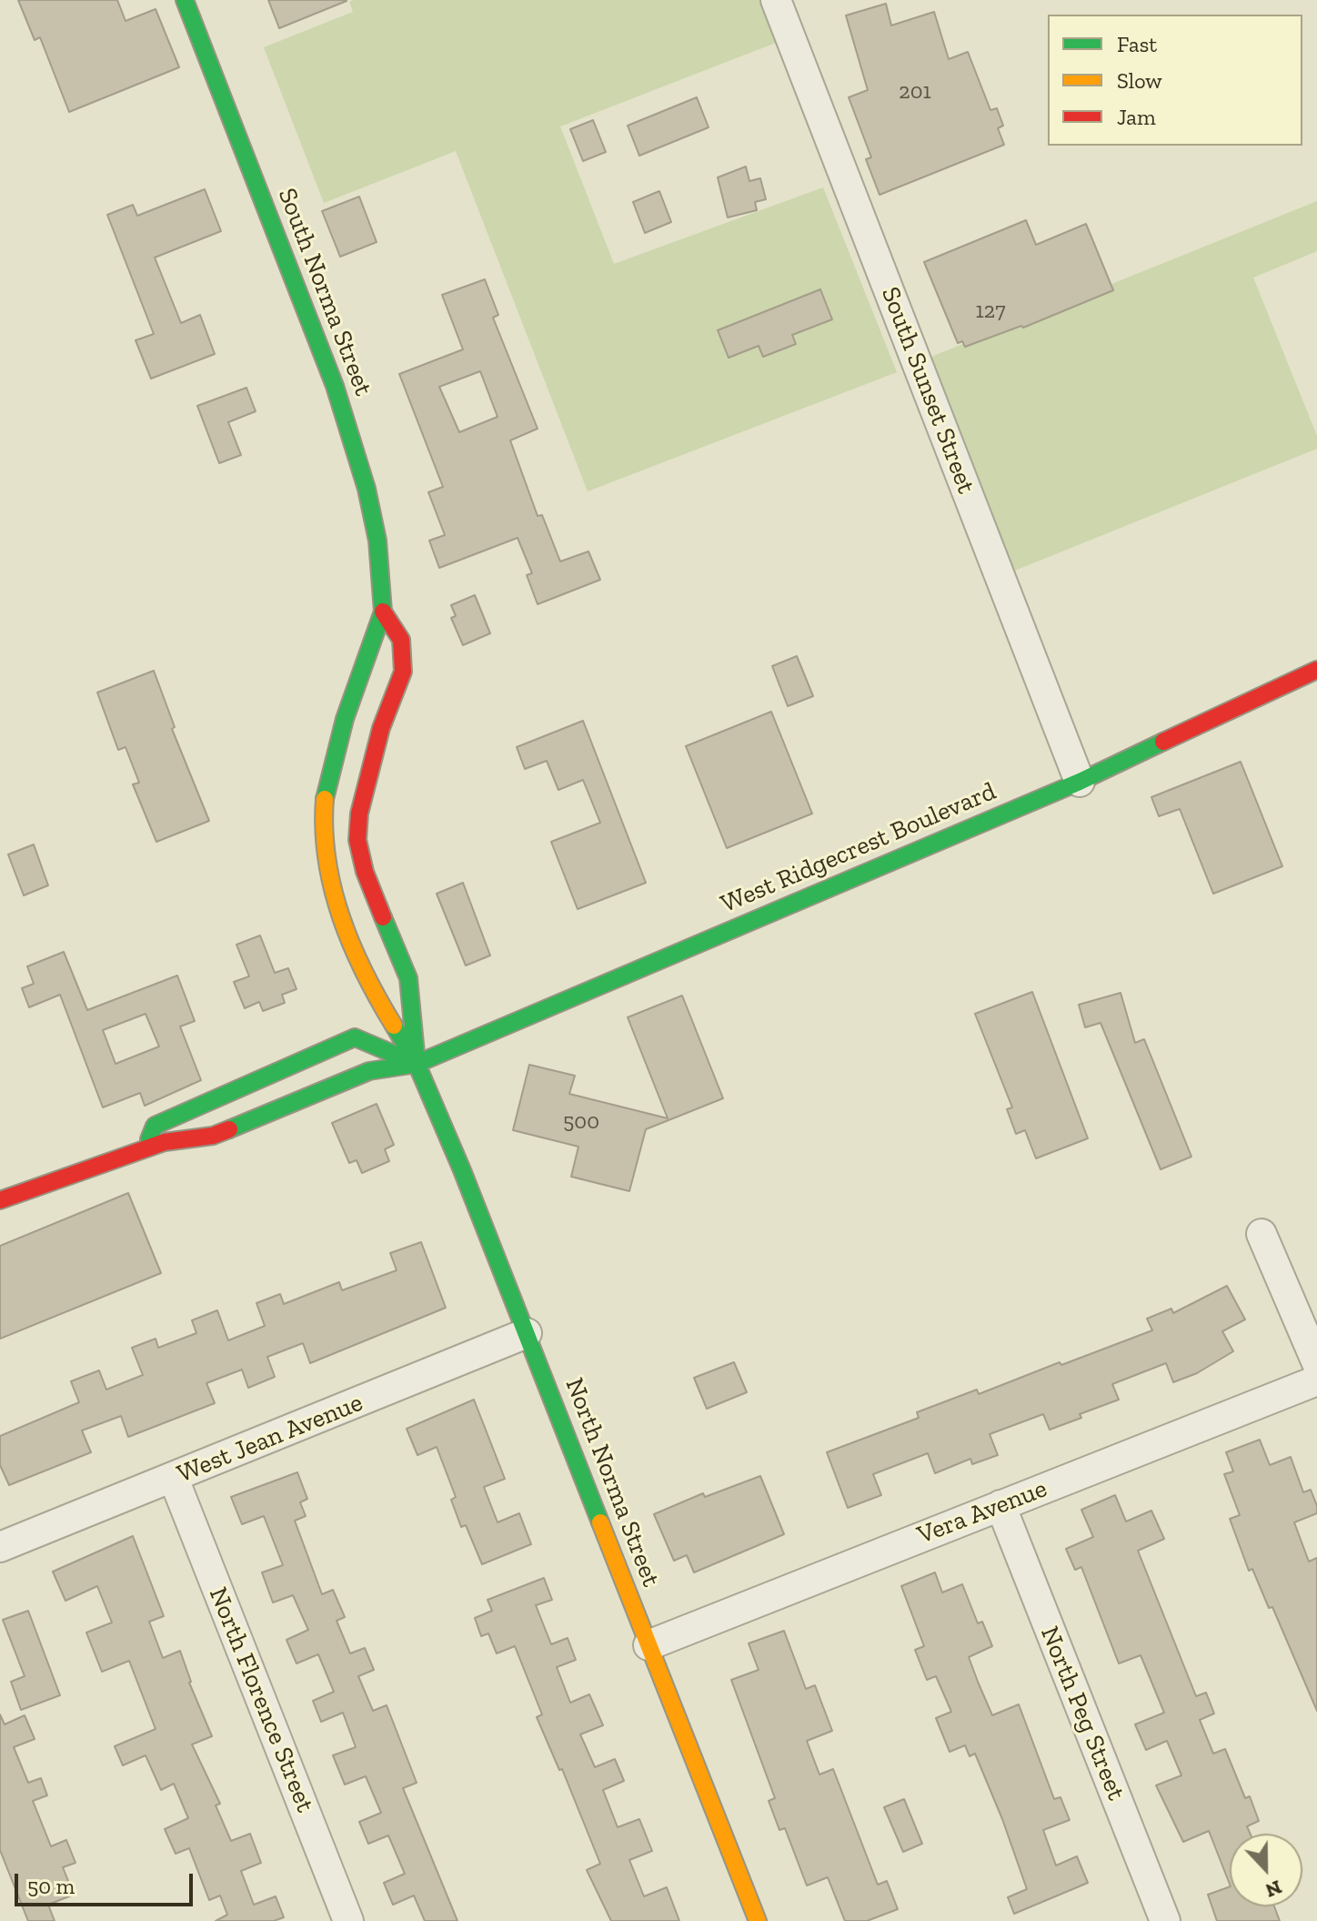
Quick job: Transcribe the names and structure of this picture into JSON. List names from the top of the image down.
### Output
{
  "streets": {
    "main road": ["South Norma Street", "West Ridgecrest Boulevard", "North Norma Street"],
    "street": [
      "South Sunset Street",
      "West Jean Avenue",
      "Vera Avenue",
      "North Florence Street",
      "North Peg Street"
    ]
  },
  "crossings": [
    ["South Norma Street", "West Ridgecrest Boulevard"],
    ["South Norma Street", "North Norma Street"],
    ["South Sunset Street", "West Ridgecrest Boulevard"],
    ["West Ridgecrest Boulevard", "North Norma Street"],
    ["West Jean Avenue", "North Norma Street"],
    ["West Jean Avenue", "North Florence Street"],
    ["North Norma Street", "Vera Avenue"],
    ["Vera Avenue", "North Peg Street"]
  ],
  "house_numbers": ["201", "127", "500"],
  "legend": ["Fast", "Slow", "Jam"],
  "scale_bar": "50 m",
  "north": "bottom"
}
